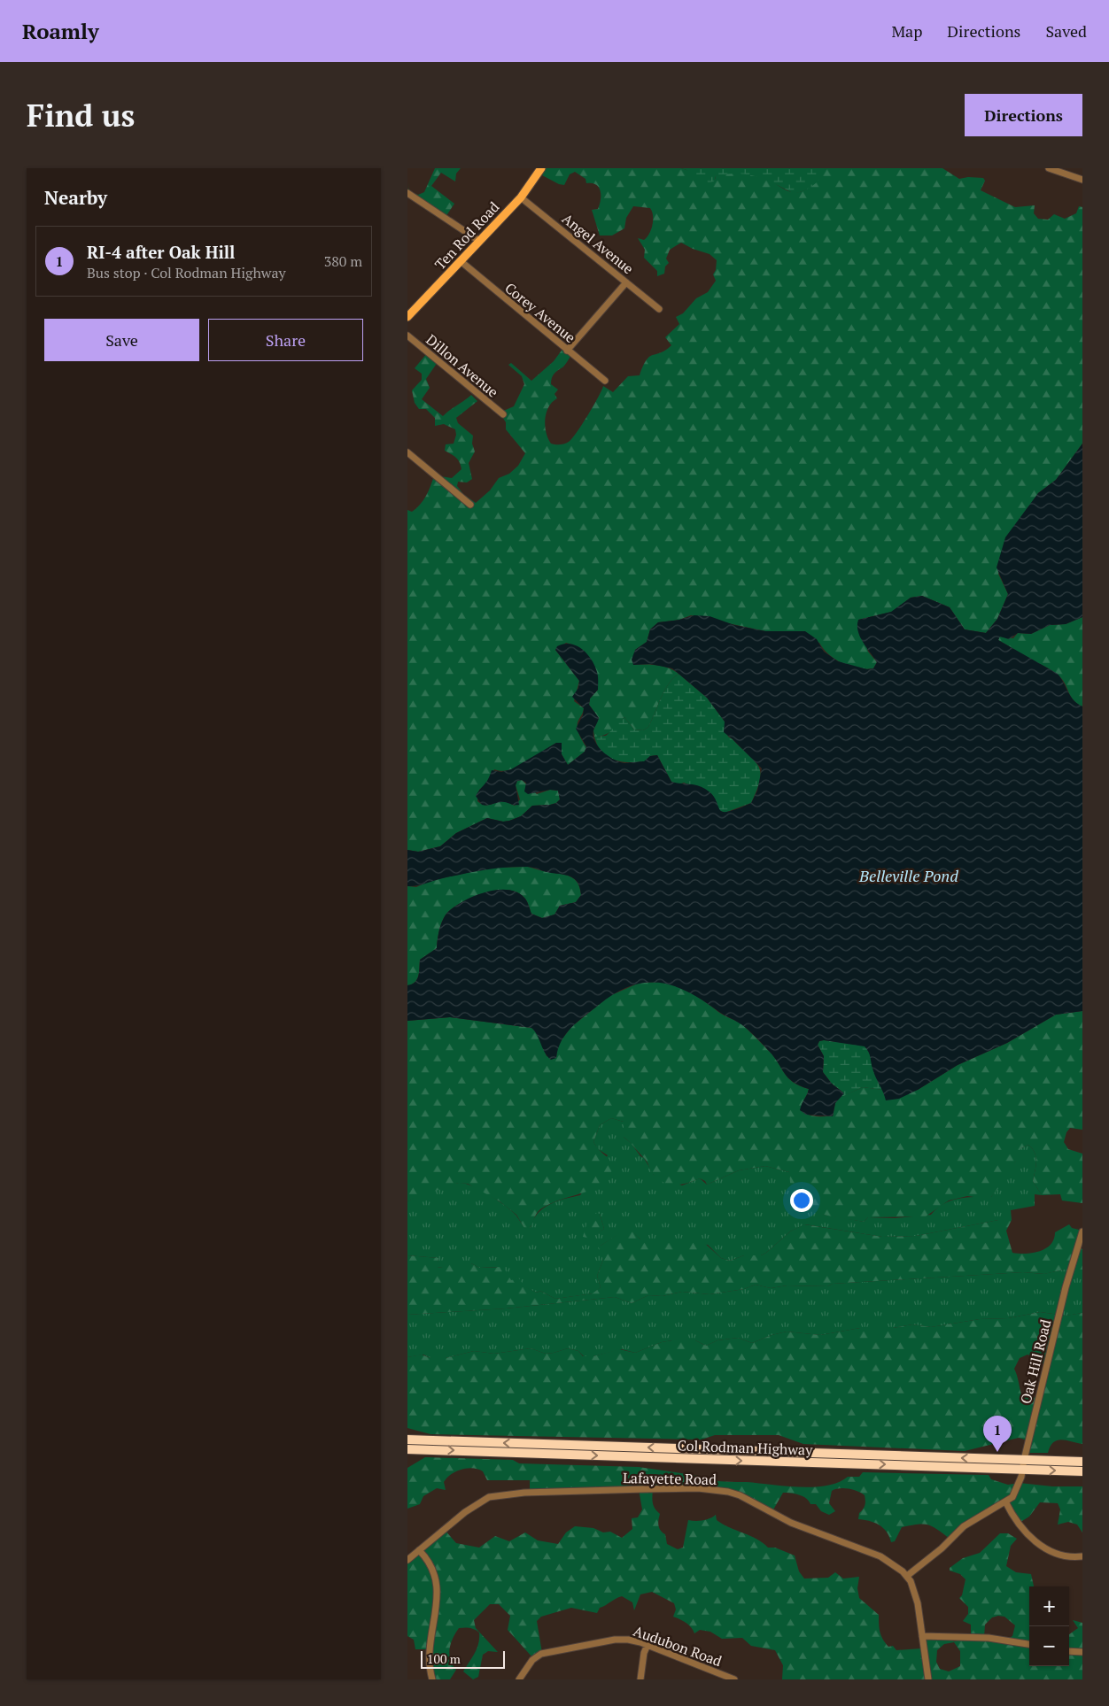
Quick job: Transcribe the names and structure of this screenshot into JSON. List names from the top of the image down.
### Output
{
  "streets": {
    "highway": ["Col Rodman Highway"],
    "main road": ["Ten Rod Road"],
    "street": [
      "Angel Avenue",
      "Corey Avenue",
      "Dillon Avenue",
      "Oak Hill Road",
      "Lafayette Road",
      "Audubon Road"
    ]
  },
  "crossings": [
    ["Ten Rod Road", "Angel Avenue"],
    ["Ten Rod Road", "Corey Avenue"],
    ["Oak Hill Road", "Col Rodman Highway"],
    ["Oak Hill Road", "Lafayette Road"]
  ],
  "water": ["Belleville Pond"],
  "scale_bar": "100 m",
  "page": {
    "header": "Roamly",
    "nav": ["Map", "Directions", "Saved"],
    "buttons": [
      "Directions",
      ["Save", "Share"]
    ],
    "title": "Find us",
    "heading": "Nearby",
    "list": [
      {
        "mark": "1",
        "name": "RI-4 after Oak Hill",
        "note": "Bus stop · Col Rodman Highway",
        "value": "380 m"
      }
    ],
    "pins": "1",
    "map_buttons": ["+", "−"],
    "scale": "100 m"
  }
}
